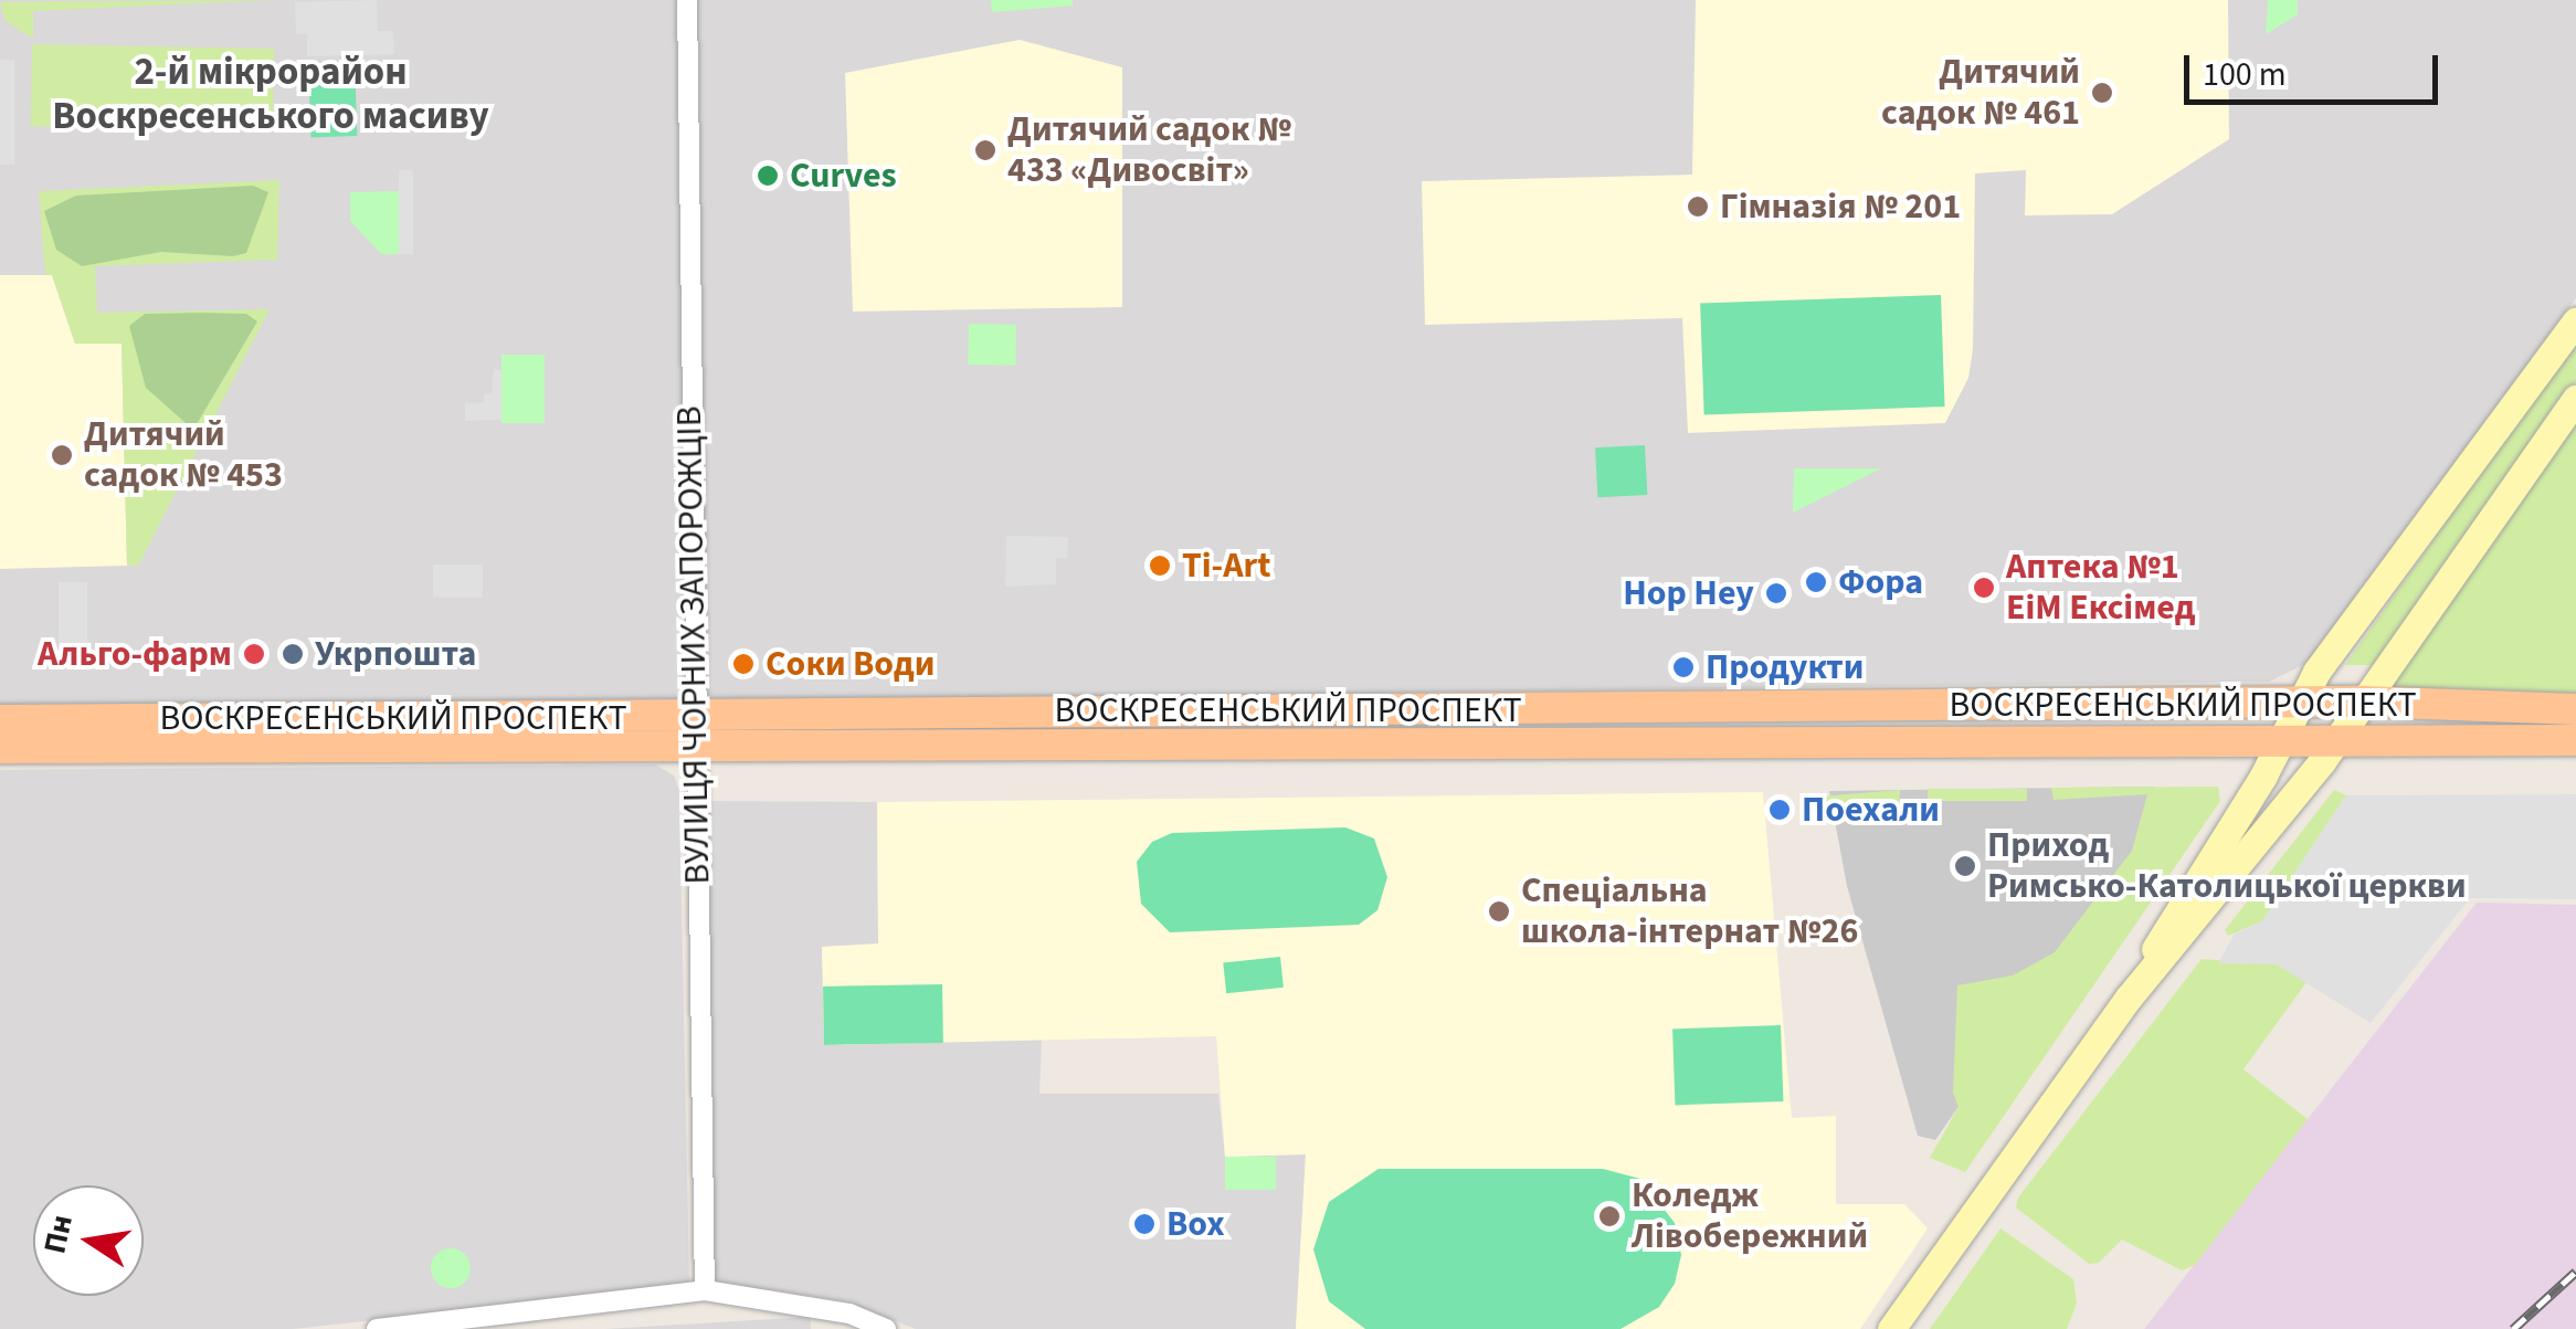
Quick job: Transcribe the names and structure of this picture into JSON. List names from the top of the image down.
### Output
{
  "streets": {
    "main road": ["ВОСКРЕСЕНСЬКИЙ ПРОСПЕКТ"],
    "street": ["ВУЛИЦЯ ЧОРНИХ ЗАПОРОЖЦІВ"]
  },
  "crossings": [
    ["ВУЛИЦЯ ЧОРНИХ ЗАПОРОЖЦІВ", "ВОСКРЕСЕНСЬКИЙ ПРОСПЕКТ"]
  ],
  "districts": ["2-й мікрорайон Воскресенського масиву"],
  "places": [
    "Дитячий садок № 461",
    "Дитячий садок № 433 «Дивосвіт»",
    "Curves",
    "Гімназія № 201",
    "Дитячий садок № 453",
    "Ti-Art",
    "Фора",
    "Аптека №1 EiM Ексімед",
    "Hop Hey",
    "Альго-фарм",
    "Укрпошта",
    "Соки Води",
    "Продукти",
    "Поехали",
    "Приход Римсько-Католицької церкви",
    "Спеціальна школа-інтернат №26",
    "Коледж Лівобережний",
    "Box"
  ],
  "scale_bar": "100 m",
  "north": "left"
}
